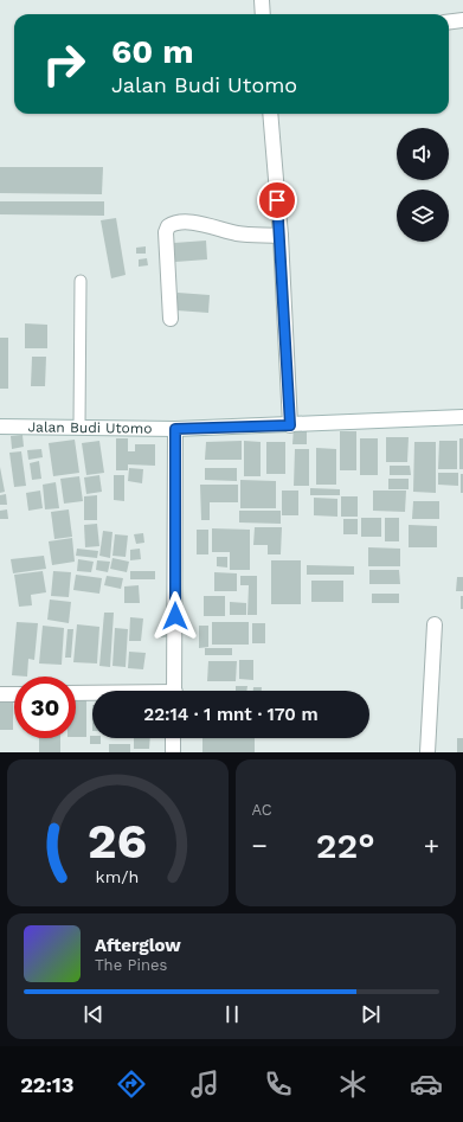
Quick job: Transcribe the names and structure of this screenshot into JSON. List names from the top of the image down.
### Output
{
  "streets": {
    "street": ["Jalan Budi Utomo"]
  },
  "page": {
    "turn": ["60 m", "Jalan Budi Utomo"],
    "limit": "30",
    "trip": "22:14 · 1 mnt · 170 m",
    "tile": "AC",
    "heat": ["−", "22°", "+"],
    "song": ["Afterglow", "The Pines"],
    "tabs": "22:13",
    "gauge": ["26", "km/h"]
  }
}
